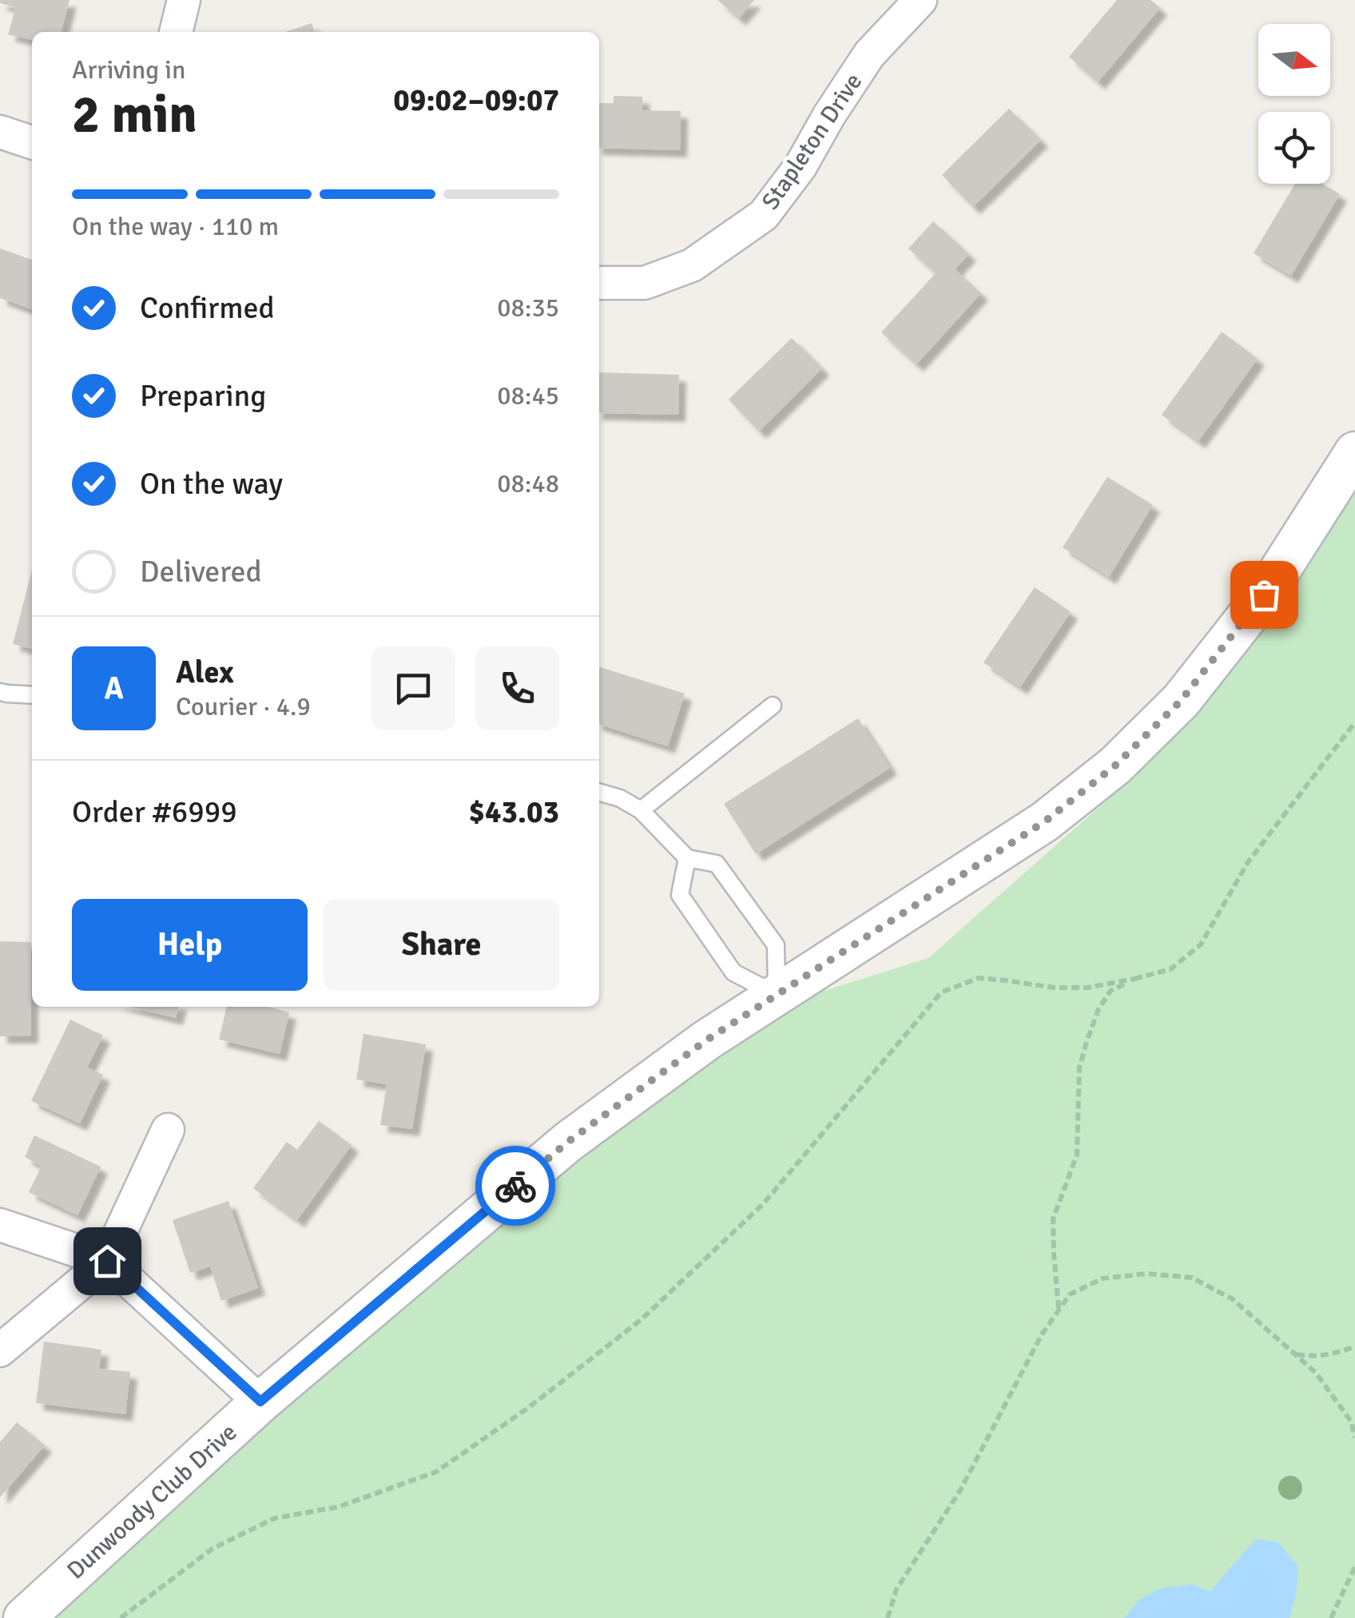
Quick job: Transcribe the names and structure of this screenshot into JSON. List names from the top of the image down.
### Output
{
  "streets": {
    "street": ["Stapleton Drive", "Dunwoody Club Drive"]
  },
  "north": "right",
  "page": {
    "heading": ["2 min", "Arriving in", "09:02–09:07"],
    "panel": [
      "Alex",
      "Courier · 4.9",
      "Order #6999",
      "$43.03"
    ],
    "bar": "On the way · 110 m",
    "list": [
      ["Confirmed", "08:35"],
      ["Preparing", "08:45"],
      ["On the way", "08:48"],
      "Delivered"
    ],
    "round": "A",
    "buttons": ["Help", "Share"]
  }
}
